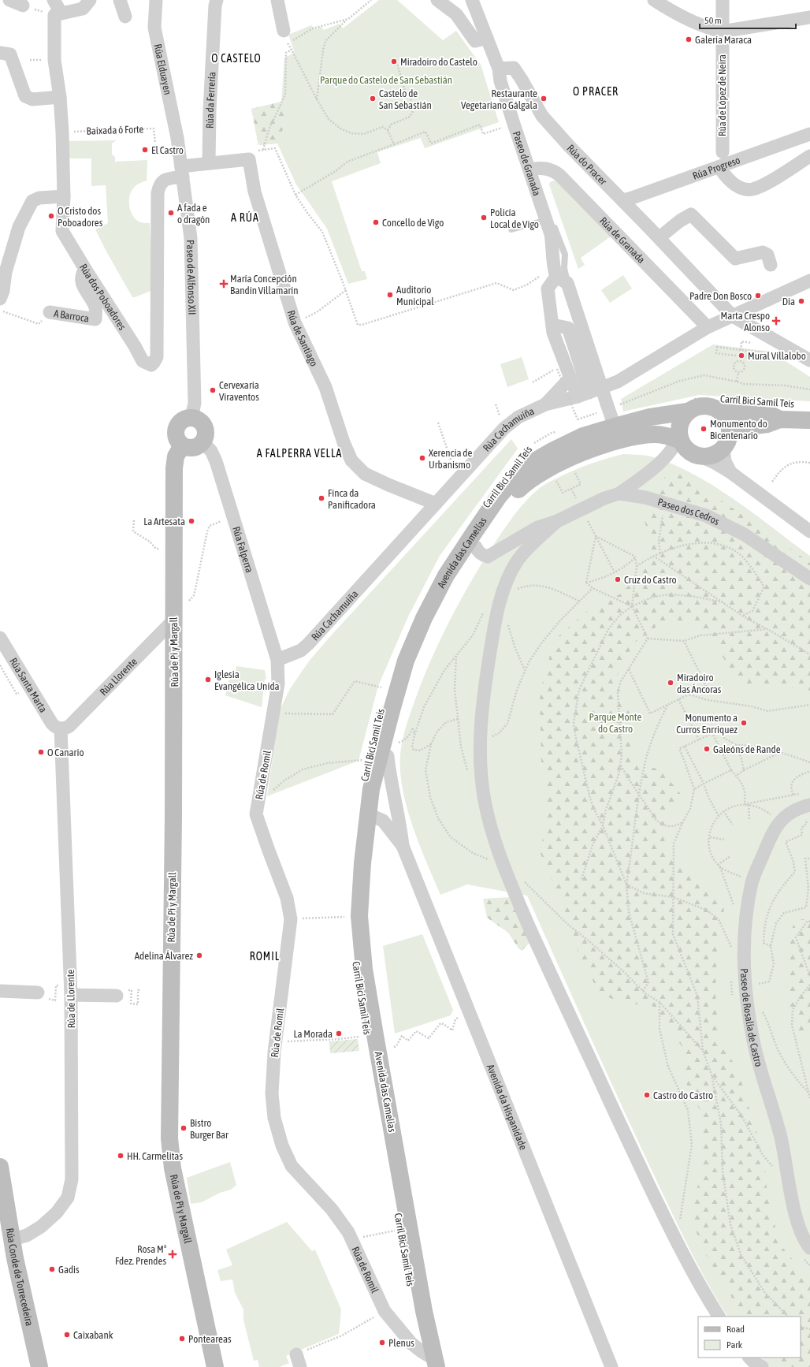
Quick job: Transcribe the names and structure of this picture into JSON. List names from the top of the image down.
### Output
{
  "streets": {
    "main road": ["Avenida das Camelias", "Rúa de Pi y Margall", "Rúa Conde de Torrecedeira"],
    "street": [
      "Rúa Elduayen",
      "Rúa de López de Neira",
      "Rúa da Ferrería",
      "Paseo de Granada",
      "Rúa do Pracer",
      "Rúa Progreso",
      "Rúa de Granada",
      "Paseo de Alfonso XII",
      "Rúa dos Poboadores",
      "A Barroca",
      "Rúa de Santiago",
      "Rúa Cachamuíña",
      "Paseo dos Cedros",
      "Rúa Falperra",
      "Rúa Llorente",
      "Rúa Santa Marta",
      "Rúa de Romil",
      "Rúa de Llorente",
      "Paseo de Rosalía de Castro",
      "Avenida da Hispanidade"
    ],
    "path": ["Baixada ó Forte", "Carril Bici Samil Teis"]
  },
  "crossings": [
    ["Rúa Elduayen", "Paseo de Alfonso XII"],
    ["Rúa da Ferrería", "Rúa de Santiago"],
    ["Baixada ó Forte", "Rúa dos Poboadores"],
    ["Paseo de Granada", "Rúa do Pracer"],
    ["Paseo de Granada", "Rúa de Granada"],
    ["Paseo de Granada", "Avenida das Camelias"],
    ["Rúa do Pracer", "Rúa Progreso"],
    ["Rúa do Pracer", "Rúa Cachamuíña"],
    ["Rúa de Granada", "Rúa Cachamuíña"],
    ["Paseo de Alfonso XII", "Rúa dos Poboadores"],
    ["Paseo de Alfonso XII", "Rúa Falperra"],
    ["Paseo de Alfonso XII", "Rúa de Pi y Margall"],
    ["Rúa dos Poboadores", "A Barroca"],
    ["Rúa de Santiago", "Rúa Cachamuíña"],
    ["Carril Bici Samil Teis", "Avenida das Camelias"],
    ["Rúa Cachamuíña", "Rúa Falperra"],
    ["Rúa Cachamuíña", "Rúa de Romil"],
    ["Rúa Falperra", "Rúa de Pi y Margall"],
    ["Rúa Falperra", "Rúa de Romil"],
    ["Avenida das Camelias", "Rúa de Romil"],
    ["Avenida das Camelias", "Avenida da Hispanidade"],
    ["Rúa de Pi y Margall", "Rúa Llorente"],
    ["Rúa Llorente", "Rúa Santa Marta"],
    ["Rúa Llorente", "Rúa de Llorente"],
    ["Rúa Santa Marta", "Rúa de Llorente"],
    ["Rúa de Llorente", "Rúa Conde de Torrecedeira"]
  ],
  "districts": [
    "O CASTELO",
    "O PRACER",
    "A RÚA",
    "A FALPERRA VELLA",
    "ROMIL"
  ],
  "parks": ["Parque do Castelo de San Sebastián", "Parque Monte do Castro"],
  "places": {
    "other": [
      "Galería Maraca",
      "Miradoiro do Castelo",
      "Castelo de San Sebastián",
      "Restaurante Vegetariano Gálgala",
      "El Castro",
      "A fada e o dragón",
      "O Cristo dos Poboadores",
      "Policía Local de Vigo",
      "Concello de Vigo",
      "Auditorio Municipal",
      "Padre Don Bosco",
      "Dia",
      "Mural Villalobo",
      "Cervexaría Viraventos",
      "Monumento do Bicentenario",
      "Xerencia de Urbanismo",
      "Finca da Panificadora",
      "La Artesata",
      "Cruz do Castro",
      "Iglesia Evangélica Unida",
      "Miradoiro das Áncoras",
      "Monumento a Curros Enrriquez",
      "Galeóns de Rande",
      "O Canario",
      "Adelina Álvarez",
      "La Morada",
      "Castro do Castro",
      "Bistro Burger Bar",
      "HH. Carmelitas",
      "Gadis",
      "Caixabank",
      "Ponteareas",
      "Plenus"
    ],
    "health": ["María Concepción Bandín Villamarín", "Marta Crespo Alonso", "Rosa Mª Fdez. Prendes"]
  },
  "legend": ["Road", "Park"],
  "scale_bar": "50 m"
}
